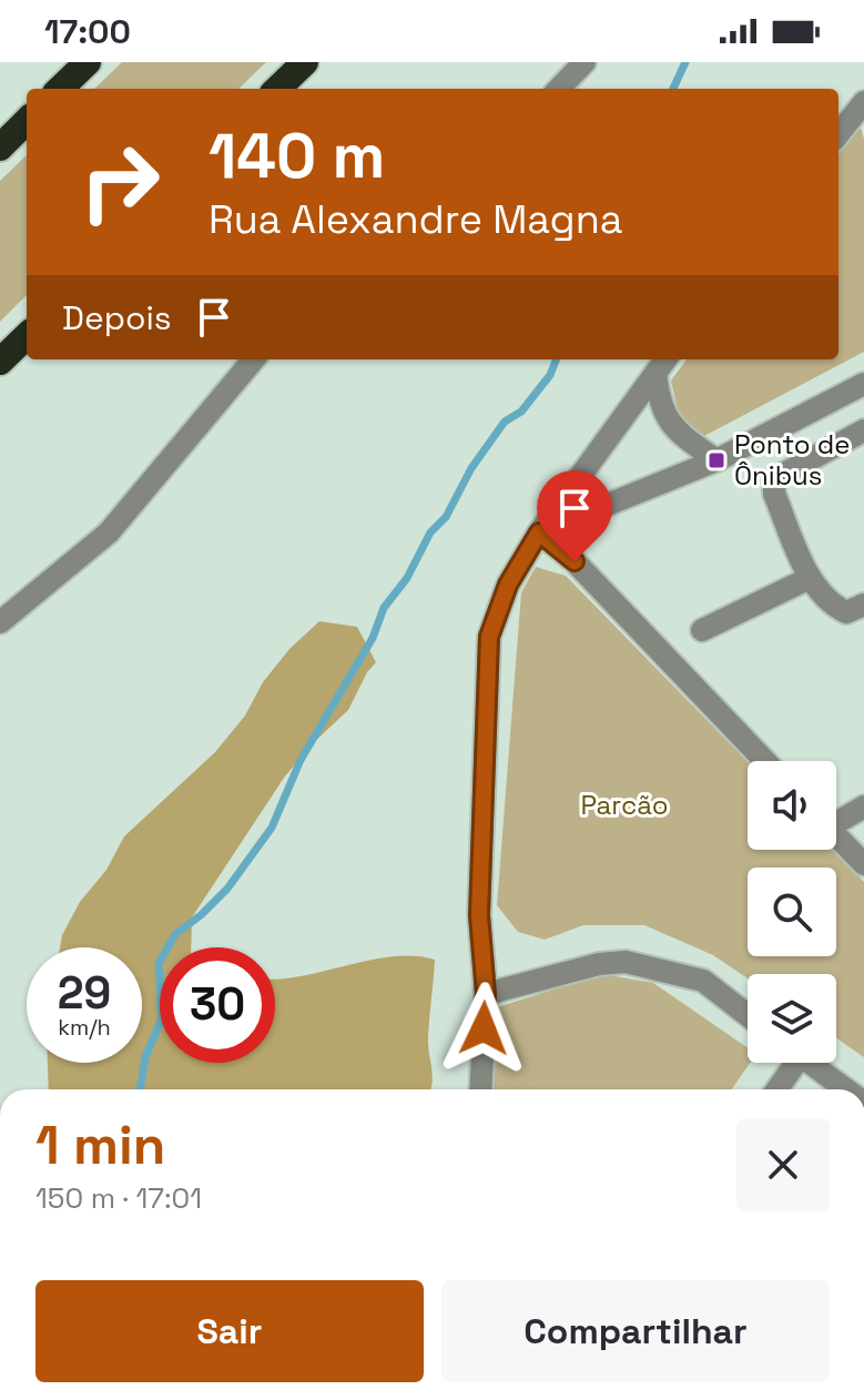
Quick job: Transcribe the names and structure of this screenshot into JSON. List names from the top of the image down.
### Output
{
  "parks": ["Parcão"],
  "places": {
    "transit": ["Ponto de Ônibus"]
  },
  "page": {
    "status": "17:00",
    "turn": ["140 m", "Rua Alexandre Magna"],
    "then": "Depois",
    "speed": "29 km/h",
    "limit": "30",
    "heading": ["1 min", "150 m · 17:01"],
    "buttons": ["Sair", "Compartilhar"]
  }
}
